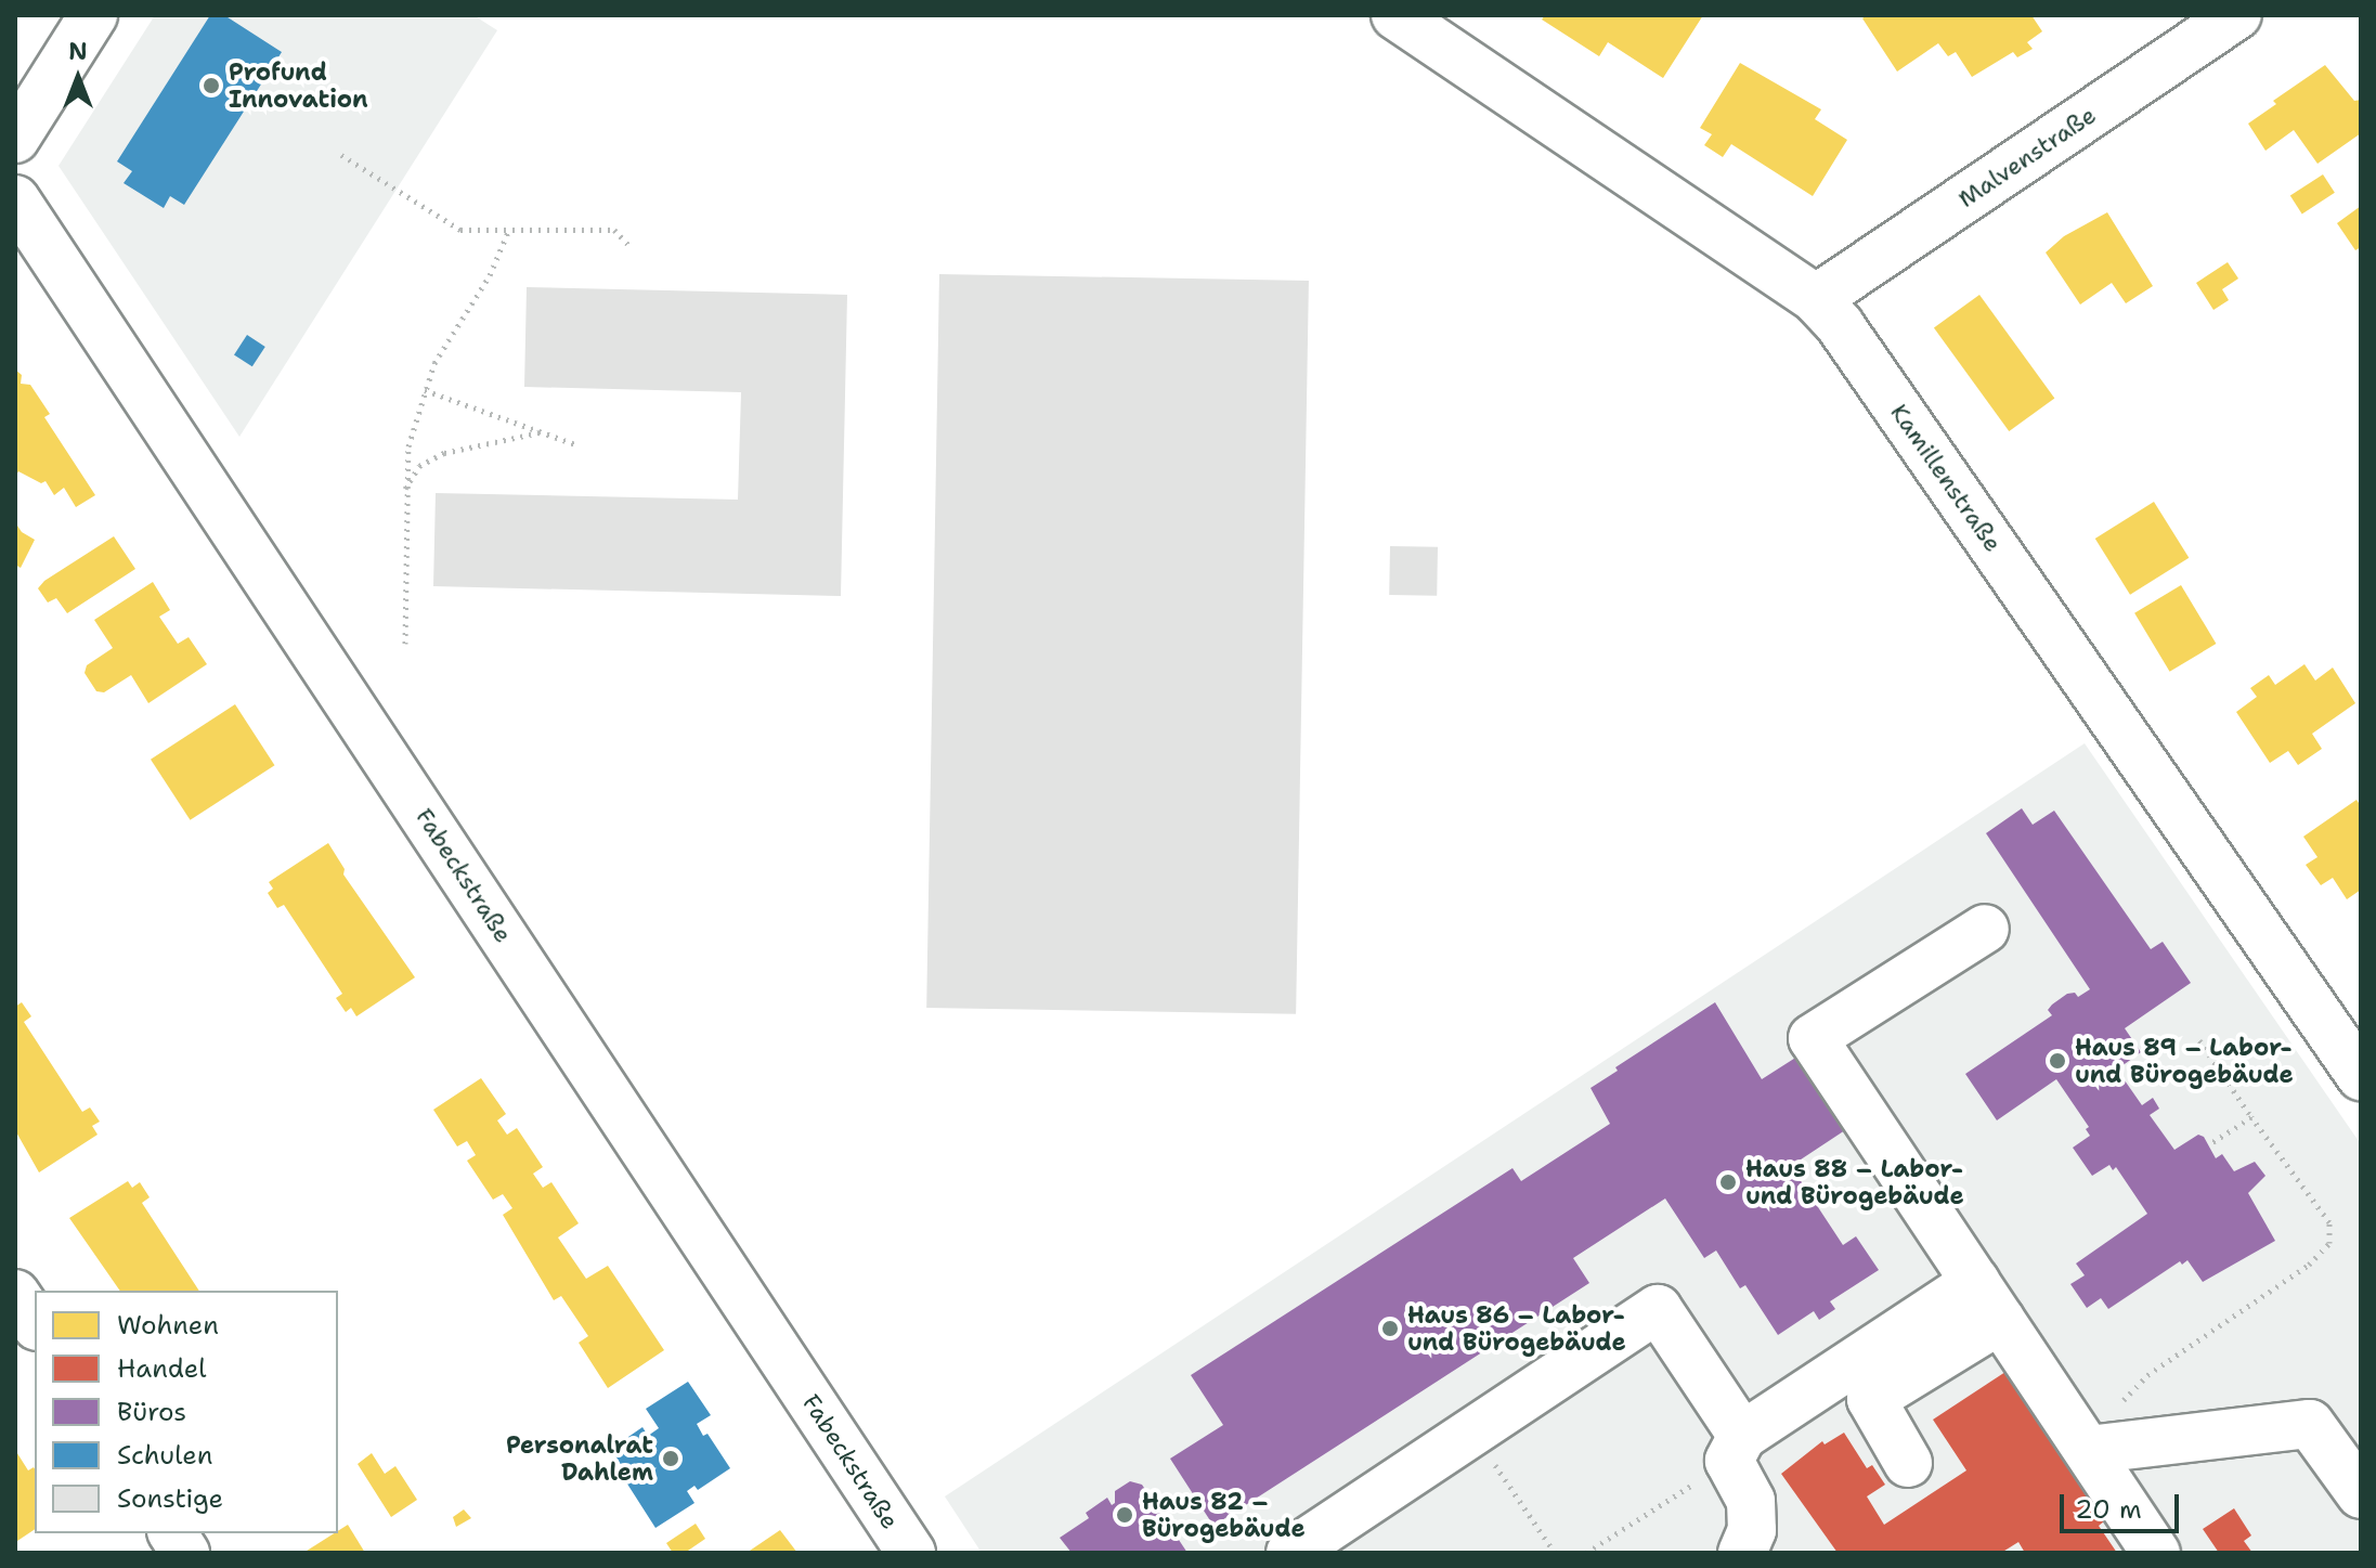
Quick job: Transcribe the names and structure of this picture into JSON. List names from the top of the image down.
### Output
{
  "streets": {
    "street": ["Malvenstraße", "Kamillenstraße", "Fabeckstraße"]
  },
  "crossings": [
    ["Malvenstraße", "Kamillenstraße"]
  ],
  "places": [
    "Profund Innovation",
    "Haus 89 – Labor- und Bürogebäude",
    "Haus 88 – Labor- und Bürogebäude",
    "Haus 86 – Labor- und Bürogebäude",
    "Personalrat Dahlem",
    "Haus 82 – Bürogebäude"
  ],
  "legend": [
    "Wohnen",
    "Handel",
    "Büros",
    "Schulen",
    "Sonstige"
  ],
  "scale_bar": "20 m",
  "north": "top"
}
